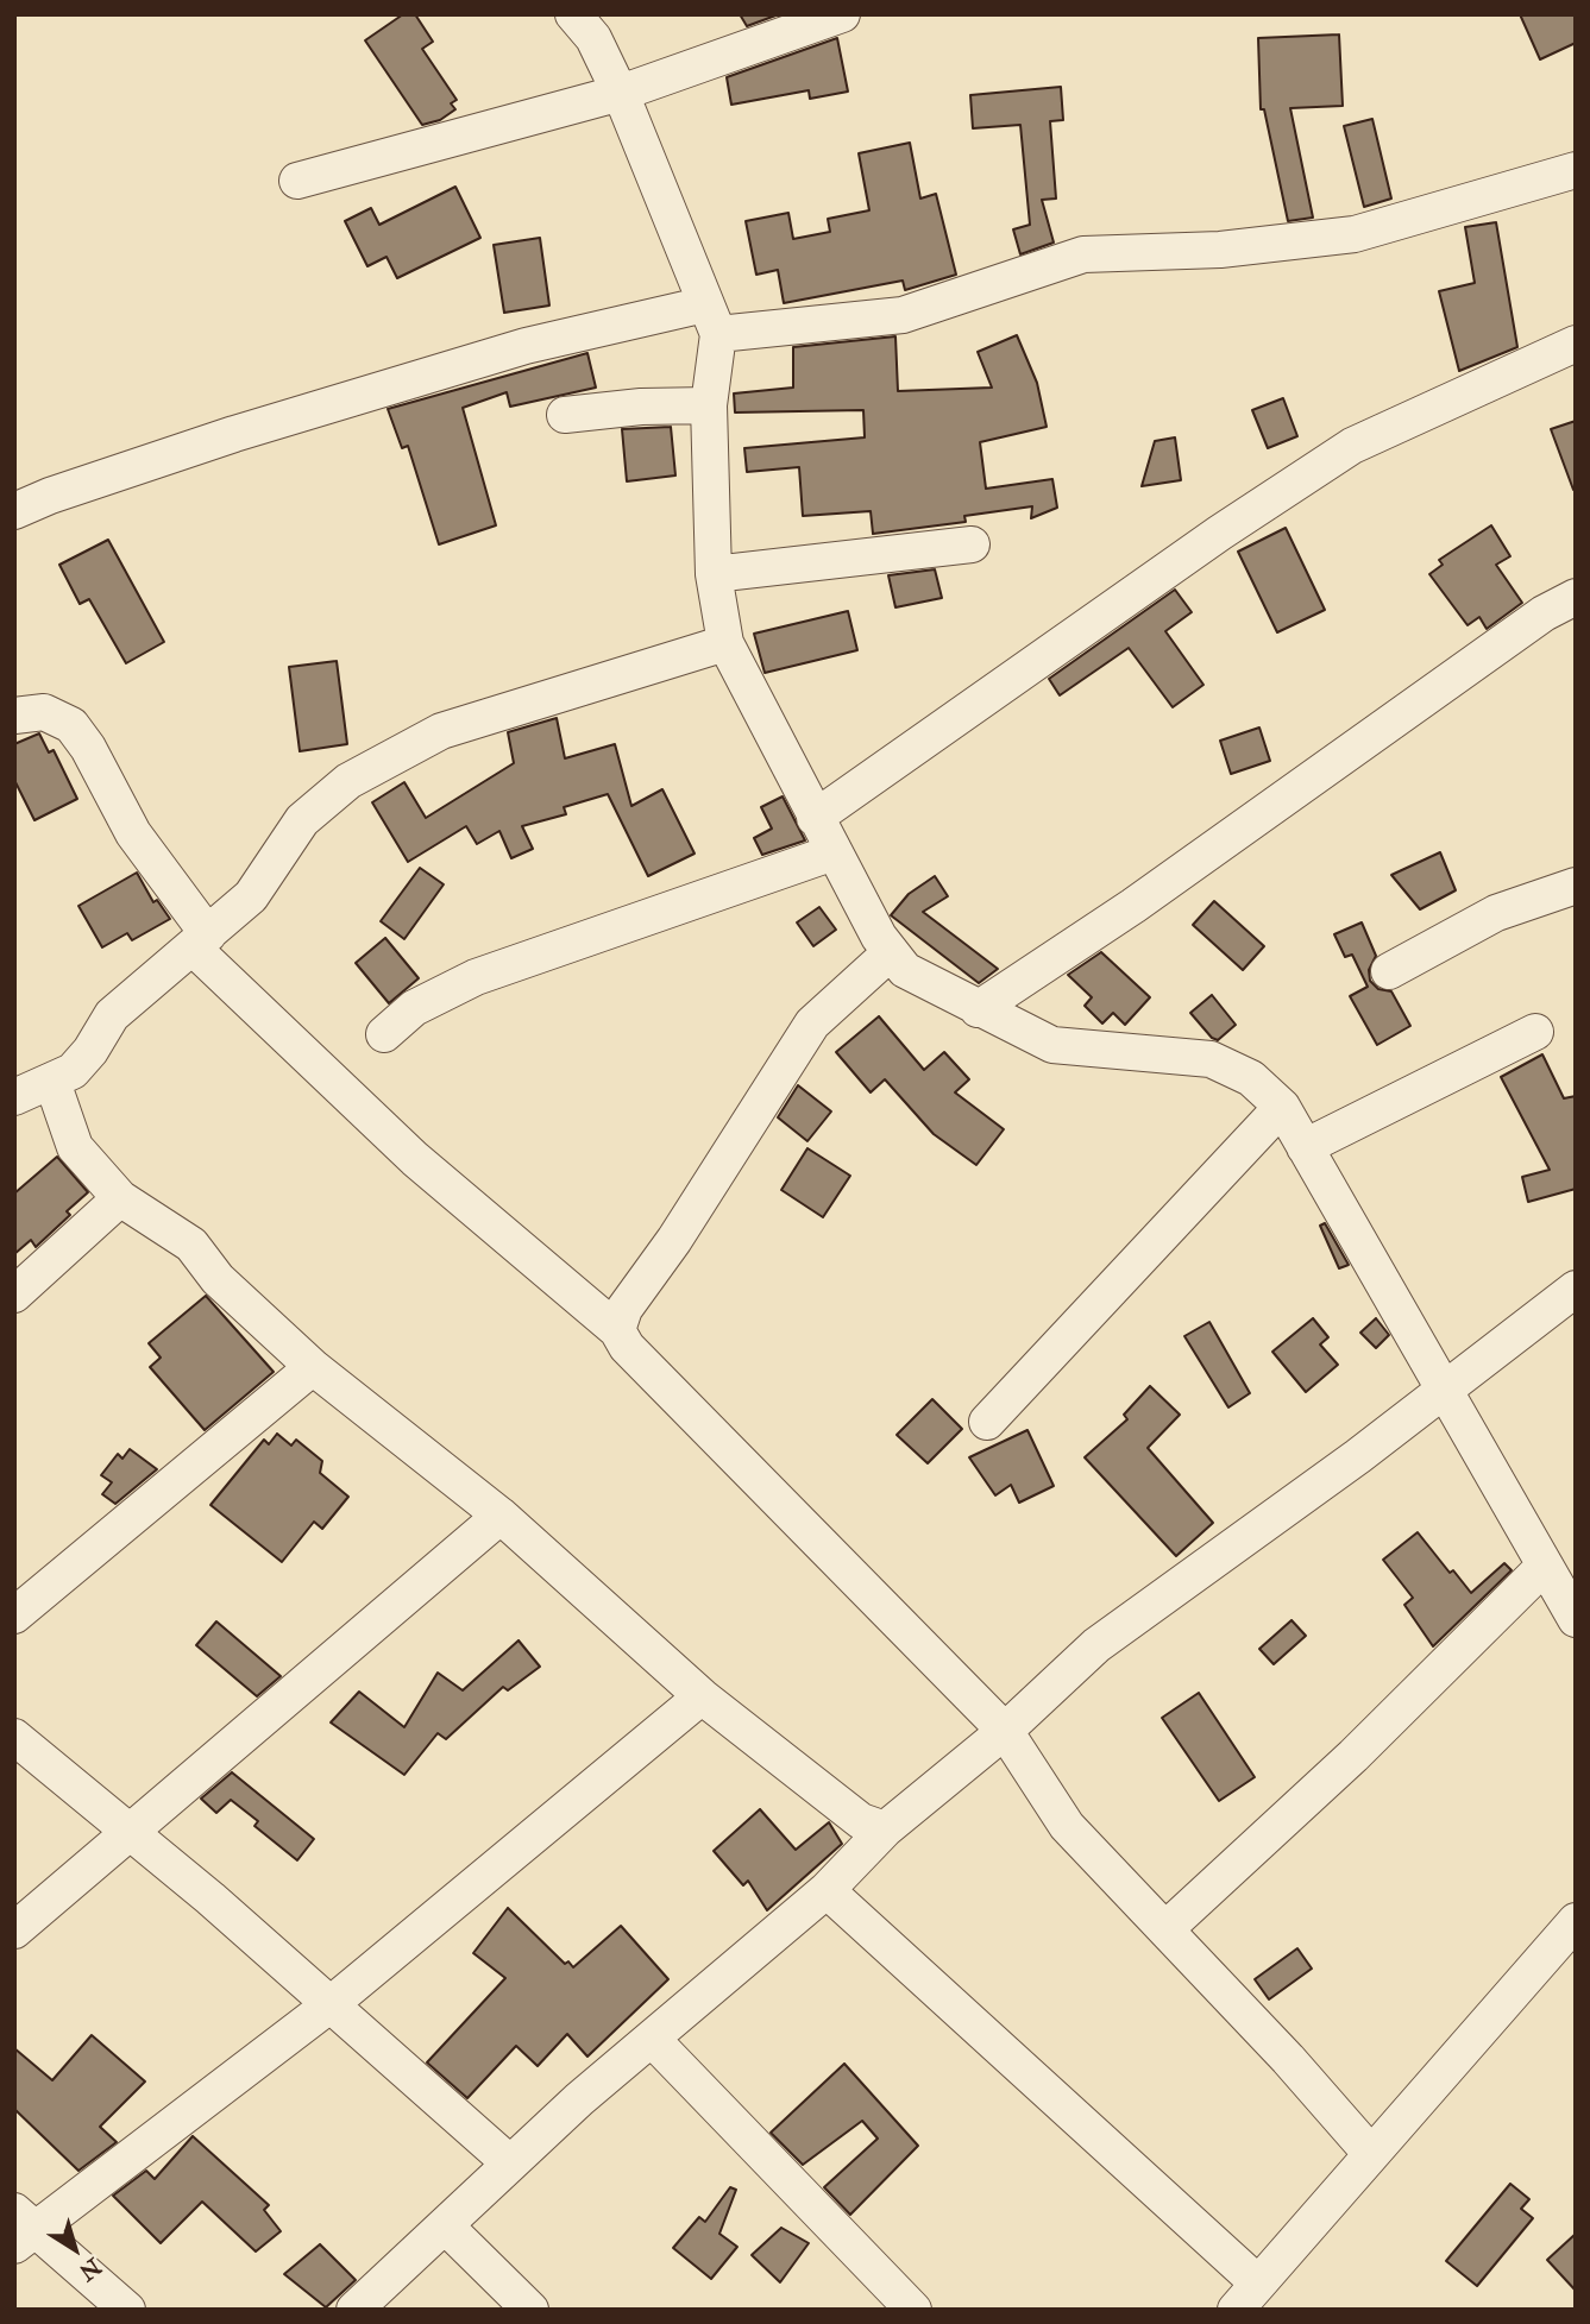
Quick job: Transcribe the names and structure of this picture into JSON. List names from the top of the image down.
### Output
{
  "north": "bottom right"
}
